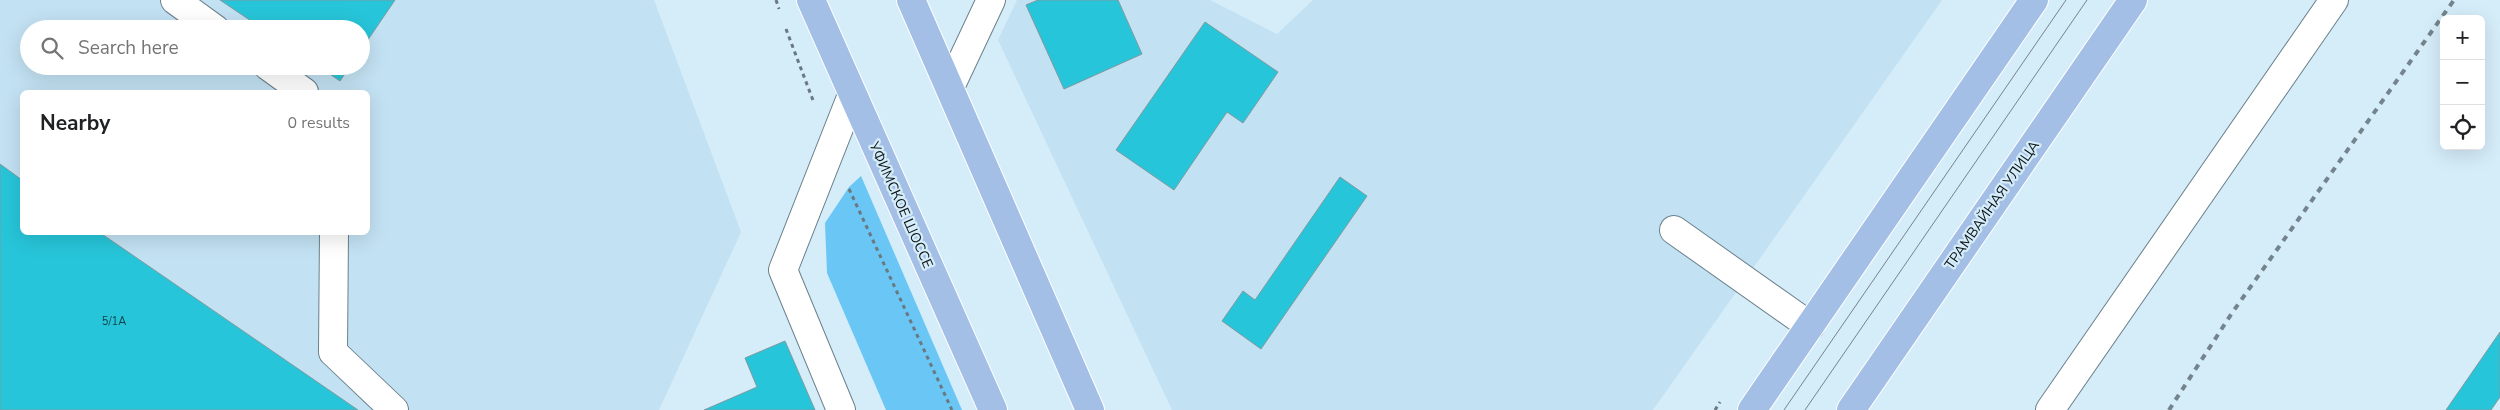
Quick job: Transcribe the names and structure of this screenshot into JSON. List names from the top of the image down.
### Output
{
  "streets": {
    "main road": ["УФИМСКОЕ ШОССЕ", "ТРАМВАЙНАЯ УЛИЦА"]
  },
  "house_numbers": ["5/1А"],
  "page": {
    "map_buttons": ["+", "−"],
    "search": "Search here",
    "heading": ["Nearby", "0 results"]
  }
}
